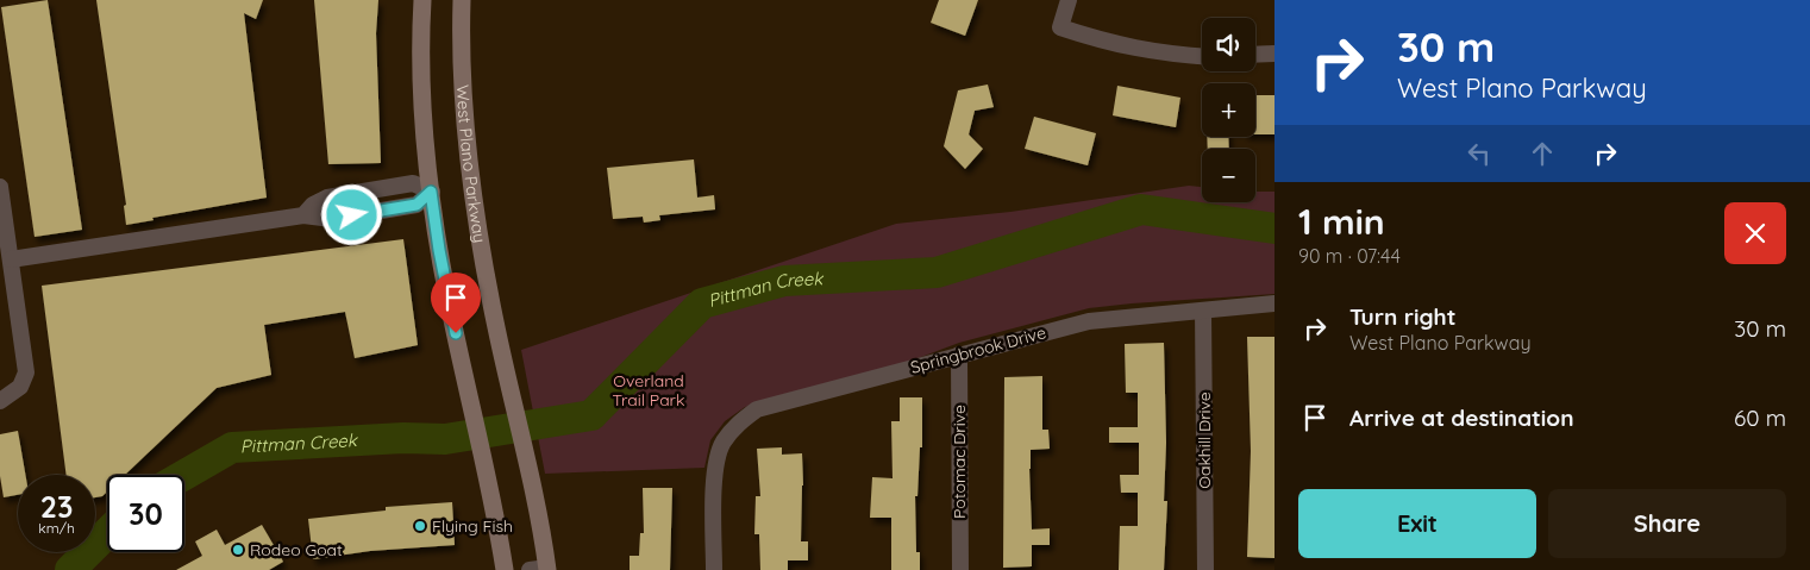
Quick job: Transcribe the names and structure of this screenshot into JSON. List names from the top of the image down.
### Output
{
  "streets": {
    "main road": ["West Plano Parkway"],
    "street": ["Springbrook Drive", "Oakhill Drive", "Potomac Drive"]
  },
  "crossings": [
    ["Springbrook Drive", "Oakhill Drive"],
    ["Springbrook Drive", "Potomac Drive"]
  ],
  "water": ["Pittman Creek"],
  "parks": ["Overland Trail Park"],
  "places": ["Flying Fish", "Rodeo Goat"],
  "page": {
    "turn": ["30 m", "West Plano Parkway"],
    "map_buttons": ["+", "−"],
    "heading": ["1 min", "90 m · 07:44"],
    "list": [
      {
        "name": "Turn right",
        "note": "West Plano Parkway",
        "value": "30 m"
      },
      {
        "name": "Arrive at destination",
        "value": "60 m"
      }
    ],
    "speed": "23 km/h",
    "limit": "30",
    "buttons": ["Exit", "Share"]
  }
}
